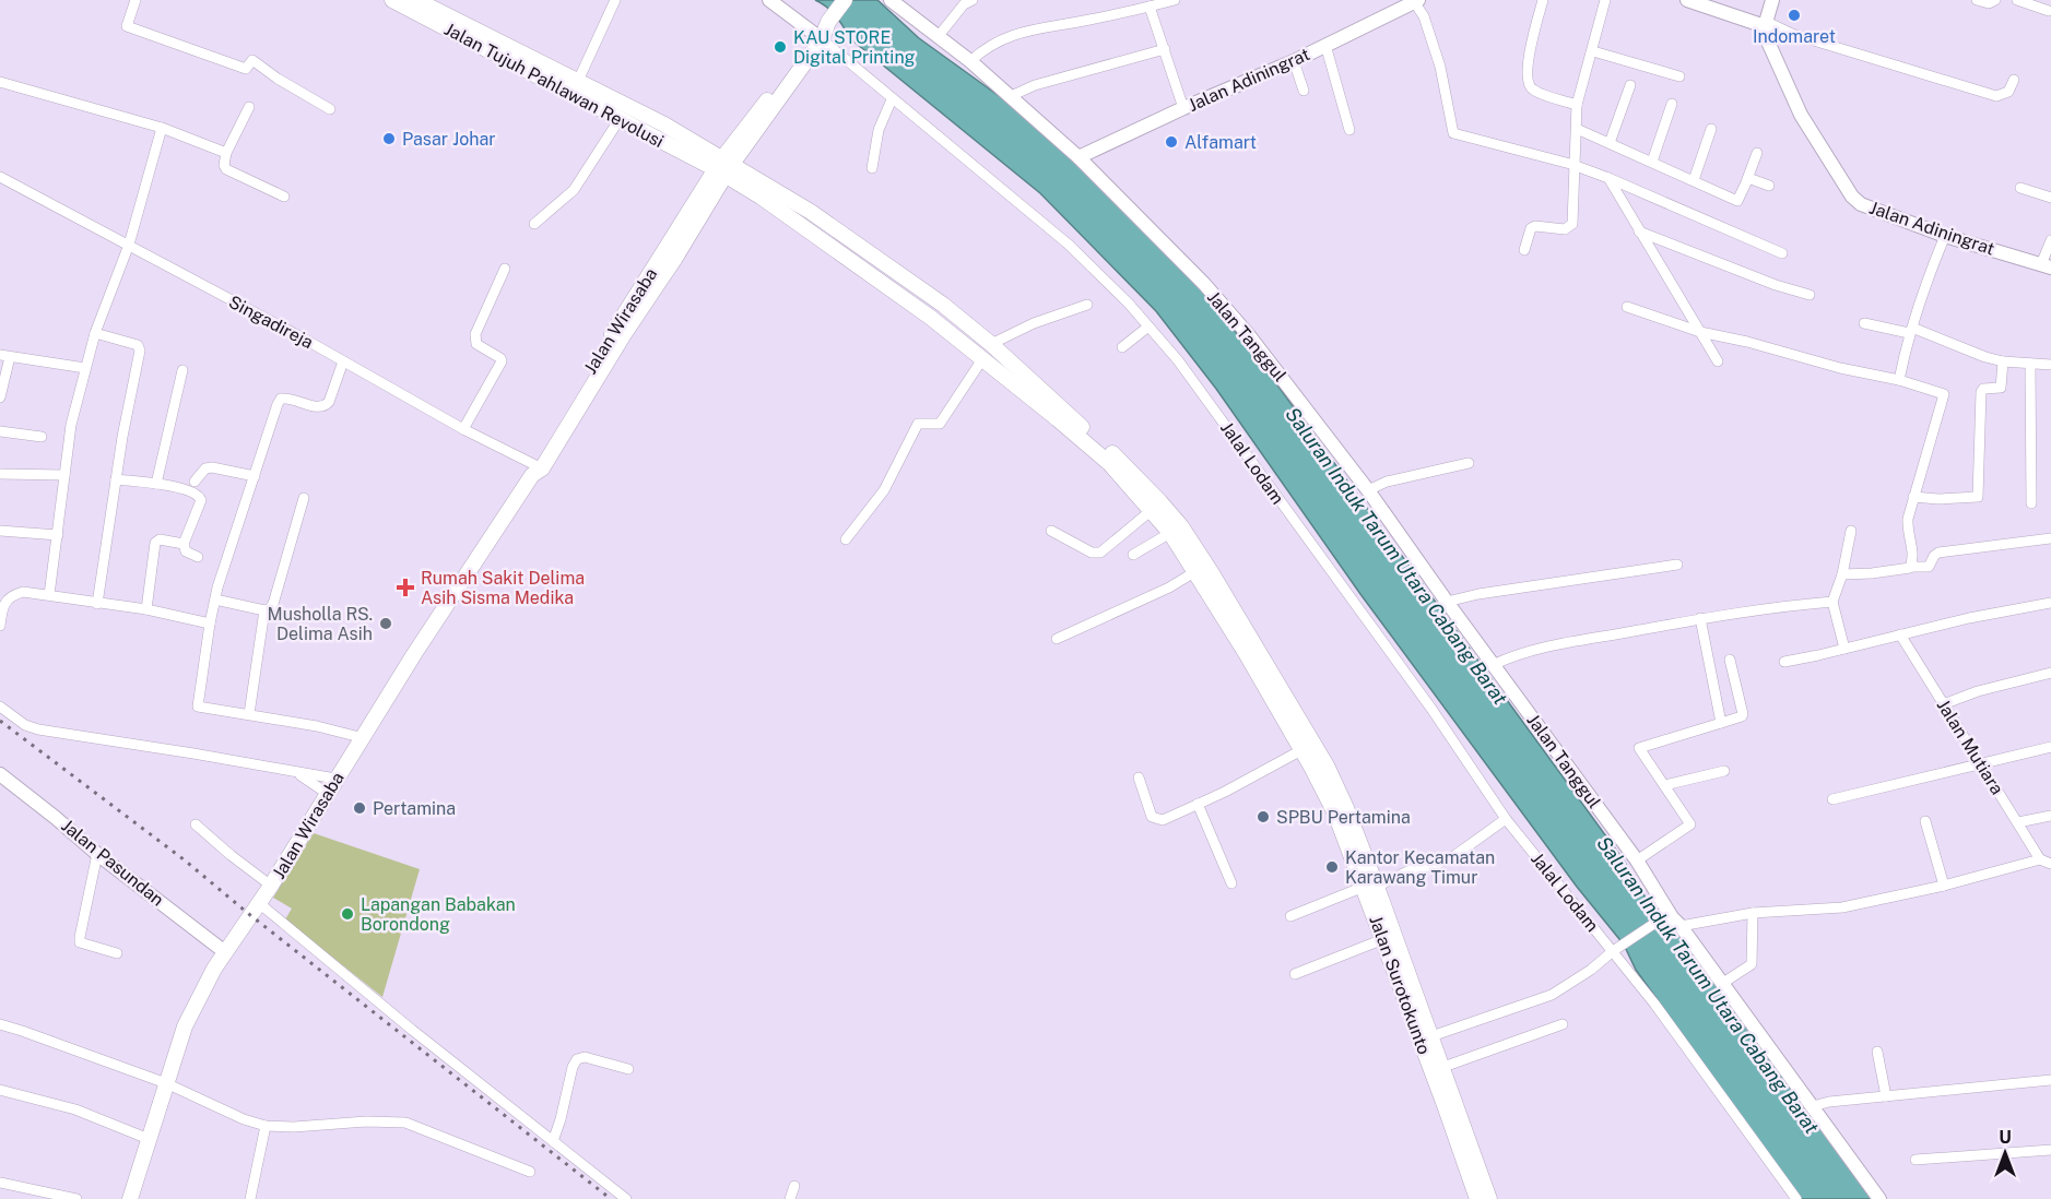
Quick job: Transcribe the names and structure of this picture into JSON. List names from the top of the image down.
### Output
{
  "streets": {
    "main road": ["Jalan Tujuh Pahlawan Revolusi", "Jalan Wirasaba", "Jalan Surotokunto"],
    "street": [
      "Jalan Adiningrat",
      "Singadireja",
      "Jalan Tanggul",
      "Jalal Lodam",
      "Jalan Mutiara",
      "Jalan Pasundan"
    ]
  },
  "crossings": [
    ["Jalan Adiningrat", "Jalan Tanggul"],
    ["Jalan Tujuh Pahlawan Revolusi", "Jalan Wirasaba"],
    ["Jalan Tujuh Pahlawan Revolusi", "Jalan Surotokunto"],
    ["Jalan Wirasaba", "Singadireja"],
    ["Jalan Wirasaba", "Jalal Lodam"],
    ["Jalan Wirasaba", "Jalan Pasundan"],
    ["Jalan Wirasaba", "Jalan Surotokunto"]
  ],
  "water": ["Saluran Induk Tarum Utara Cabang Barat"],
  "places": {
    "other": [
      "Indomaret",
      "KAU STORE Digital Printing",
      "Pasar Johar",
      "Alfamart",
      "Musholla RS. Delima Asih",
      "Pertamina",
      "SPBU Pertamina",
      "Kantor Kecamatan Karawang Timur",
      "Lapangan Babakan Borondong"
    ],
    "health": ["Rumah Sakit Delima Asih Sisma Medika"]
  },
  "north": "top"
}
